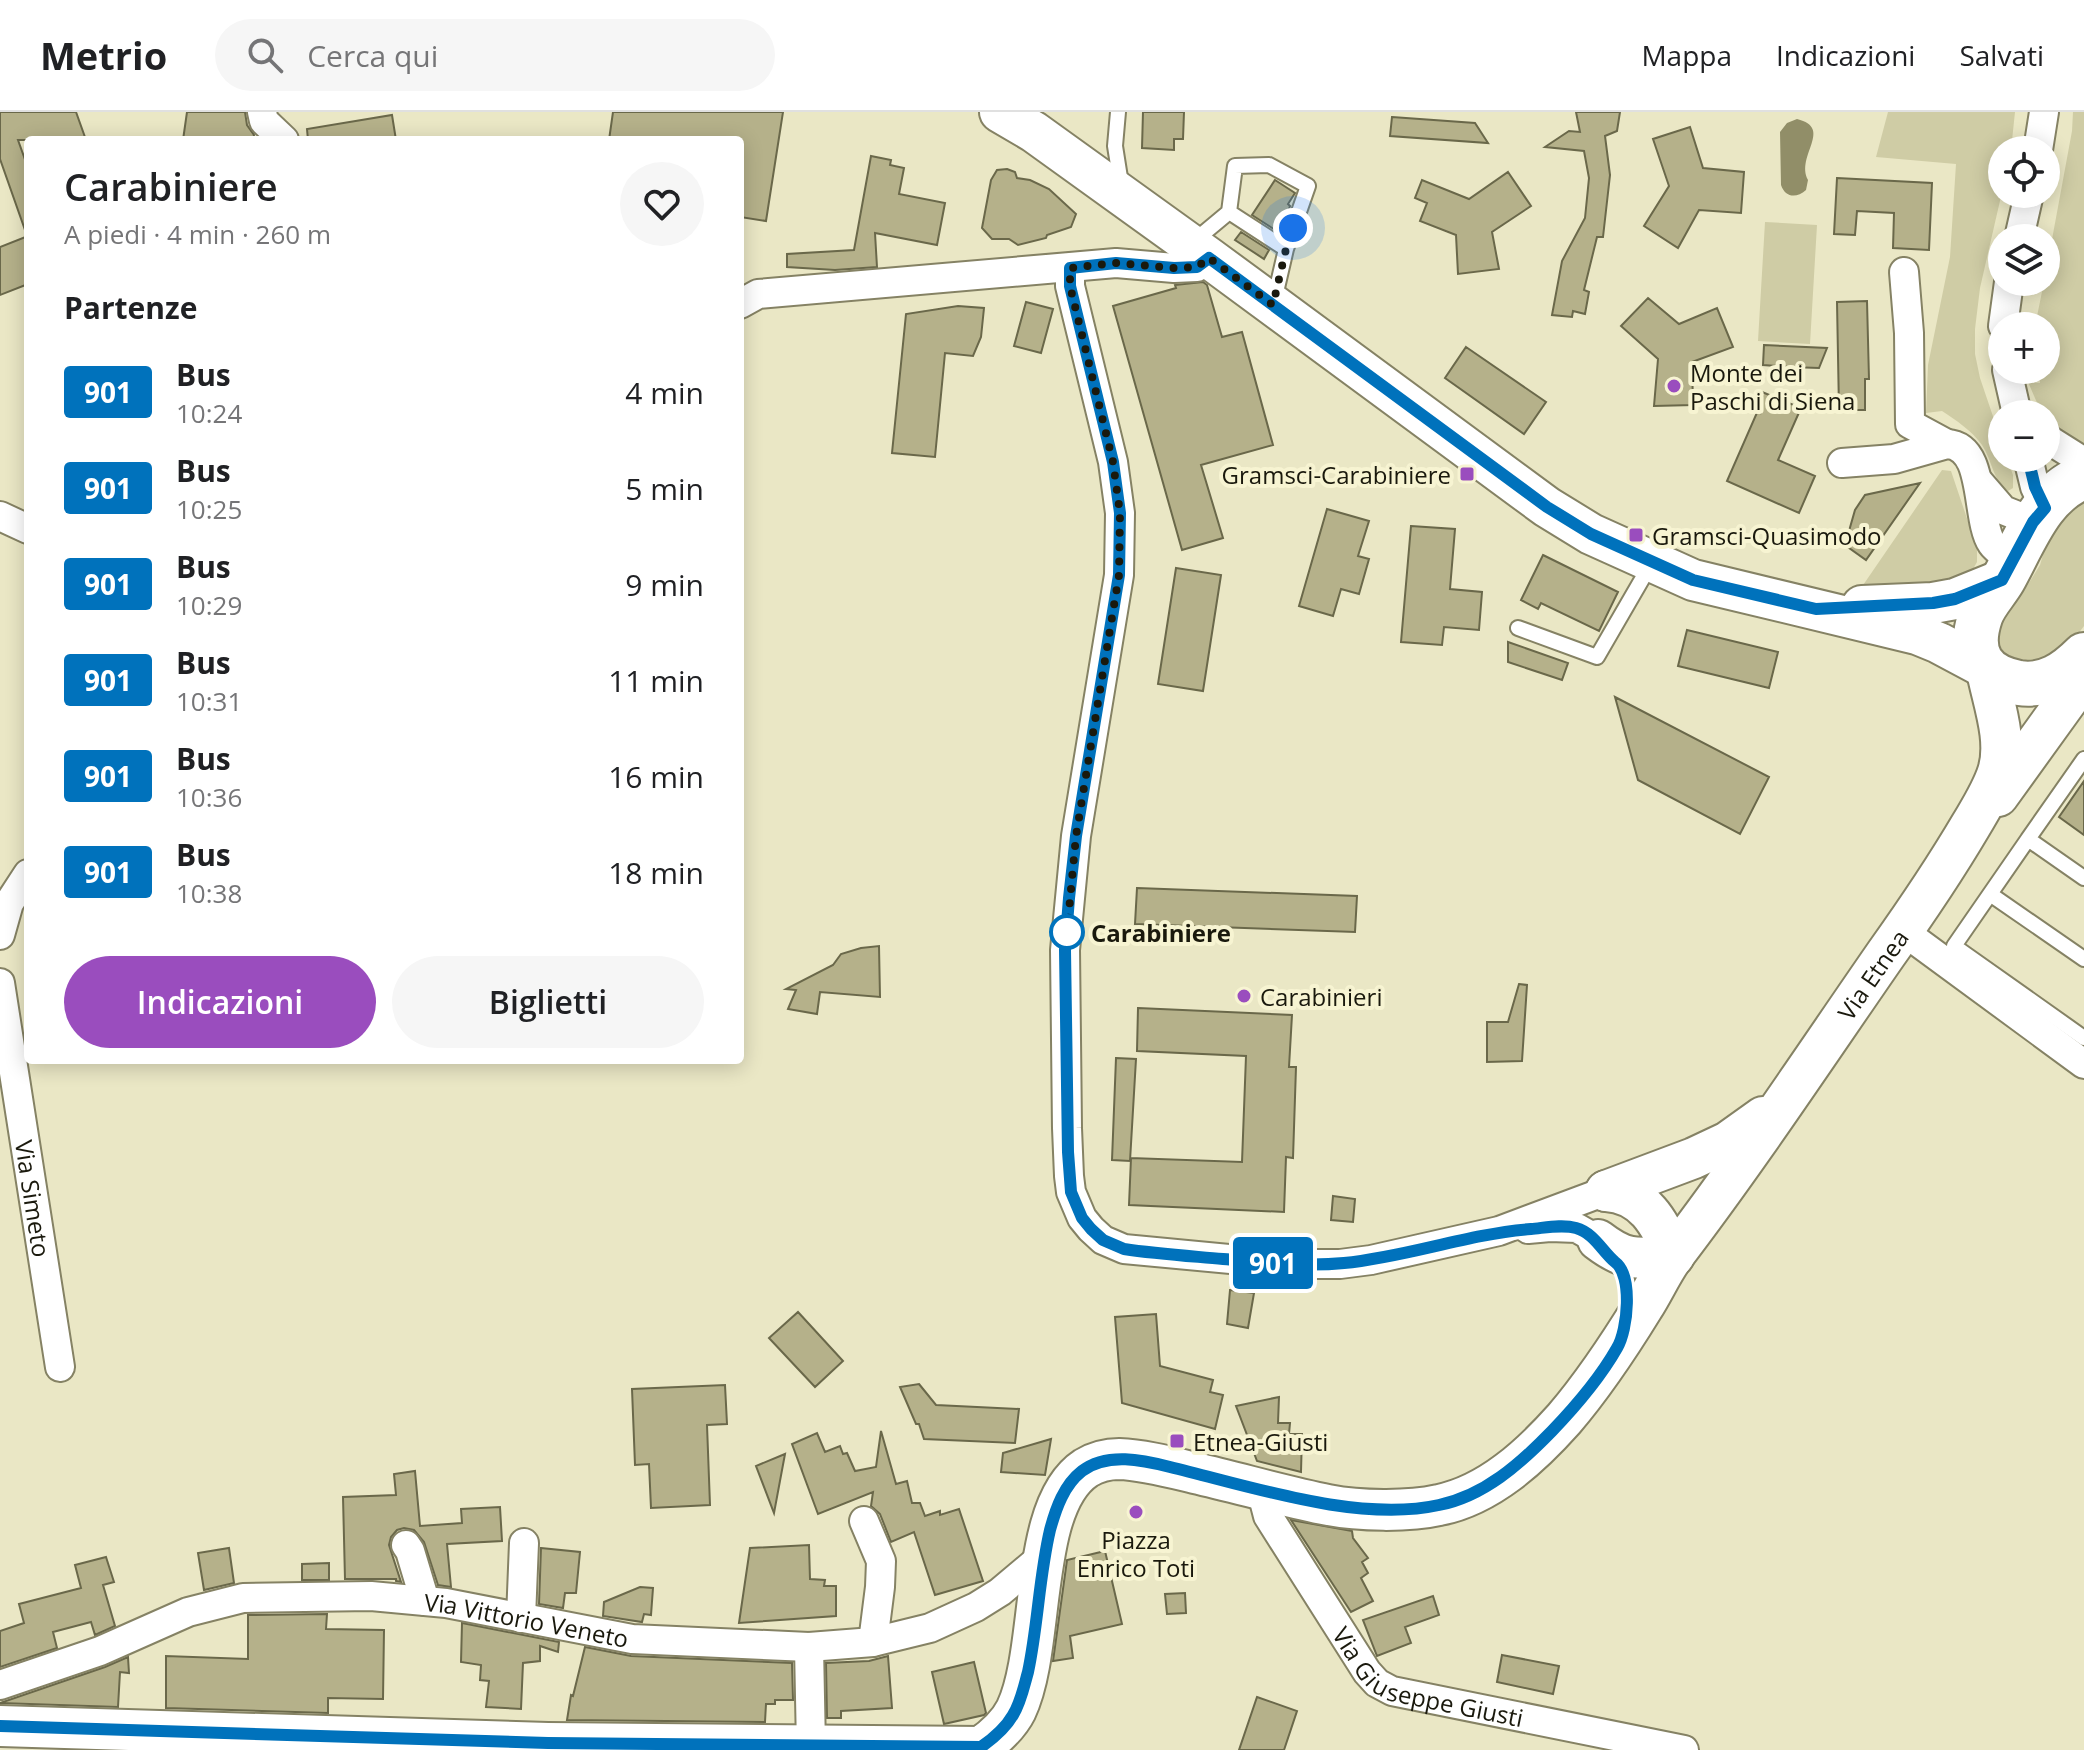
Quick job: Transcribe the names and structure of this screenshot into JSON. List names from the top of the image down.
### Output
{
  "streets": {
    "main road": ["Via Etnea"],
    "street": ["Via Simeto", "Via Vittorio Veneto", "Via Giuseppe Giusti"]
  },
  "places": {
    "other": [
      "Monte dei Paschi di Siena",
      "Carabiniere",
      "Carabinieri",
      "Piazza Enrico Toti"
    ],
    "transit": ["Gramsci-Carabiniere", "Gramsci-Quasimodo", "Etnea-Giusti"]
  },
  "lines": ["bus line 901"],
  "page": {
    "header": "Metrio",
    "search": "Cerca qui",
    "nav": ["Mappa", "Indicazioni", "Salvati"],
    "on_map": "901",
    "map_buttons": ["+", "−"],
    "heading": [
      ["Carabiniere", "A piedi · 4 min · 260 m"],
      "Partenze"
    ],
    "list": [
      {
        "mark": "901",
        "name": "Bus",
        "note": "10:24",
        "value": "4 min"
      },
      {
        "mark": "901",
        "name": "Bus",
        "note": "10:25",
        "value": "5 min"
      },
      {
        "mark": "901",
        "name": "Bus",
        "note": "10:29",
        "value": "9 min"
      },
      {
        "mark": "901",
        "name": "Bus",
        "note": "10:31",
        "value": "11 min"
      },
      {
        "mark": "901",
        "name": "Bus",
        "note": "10:36",
        "value": "16 min"
      },
      {
        "mark": "901",
        "name": "Bus",
        "note": "10:38",
        "value": "18 min"
      }
    ],
    "buttons": ["Indicazioni", "Biglietti"]
  }
}
